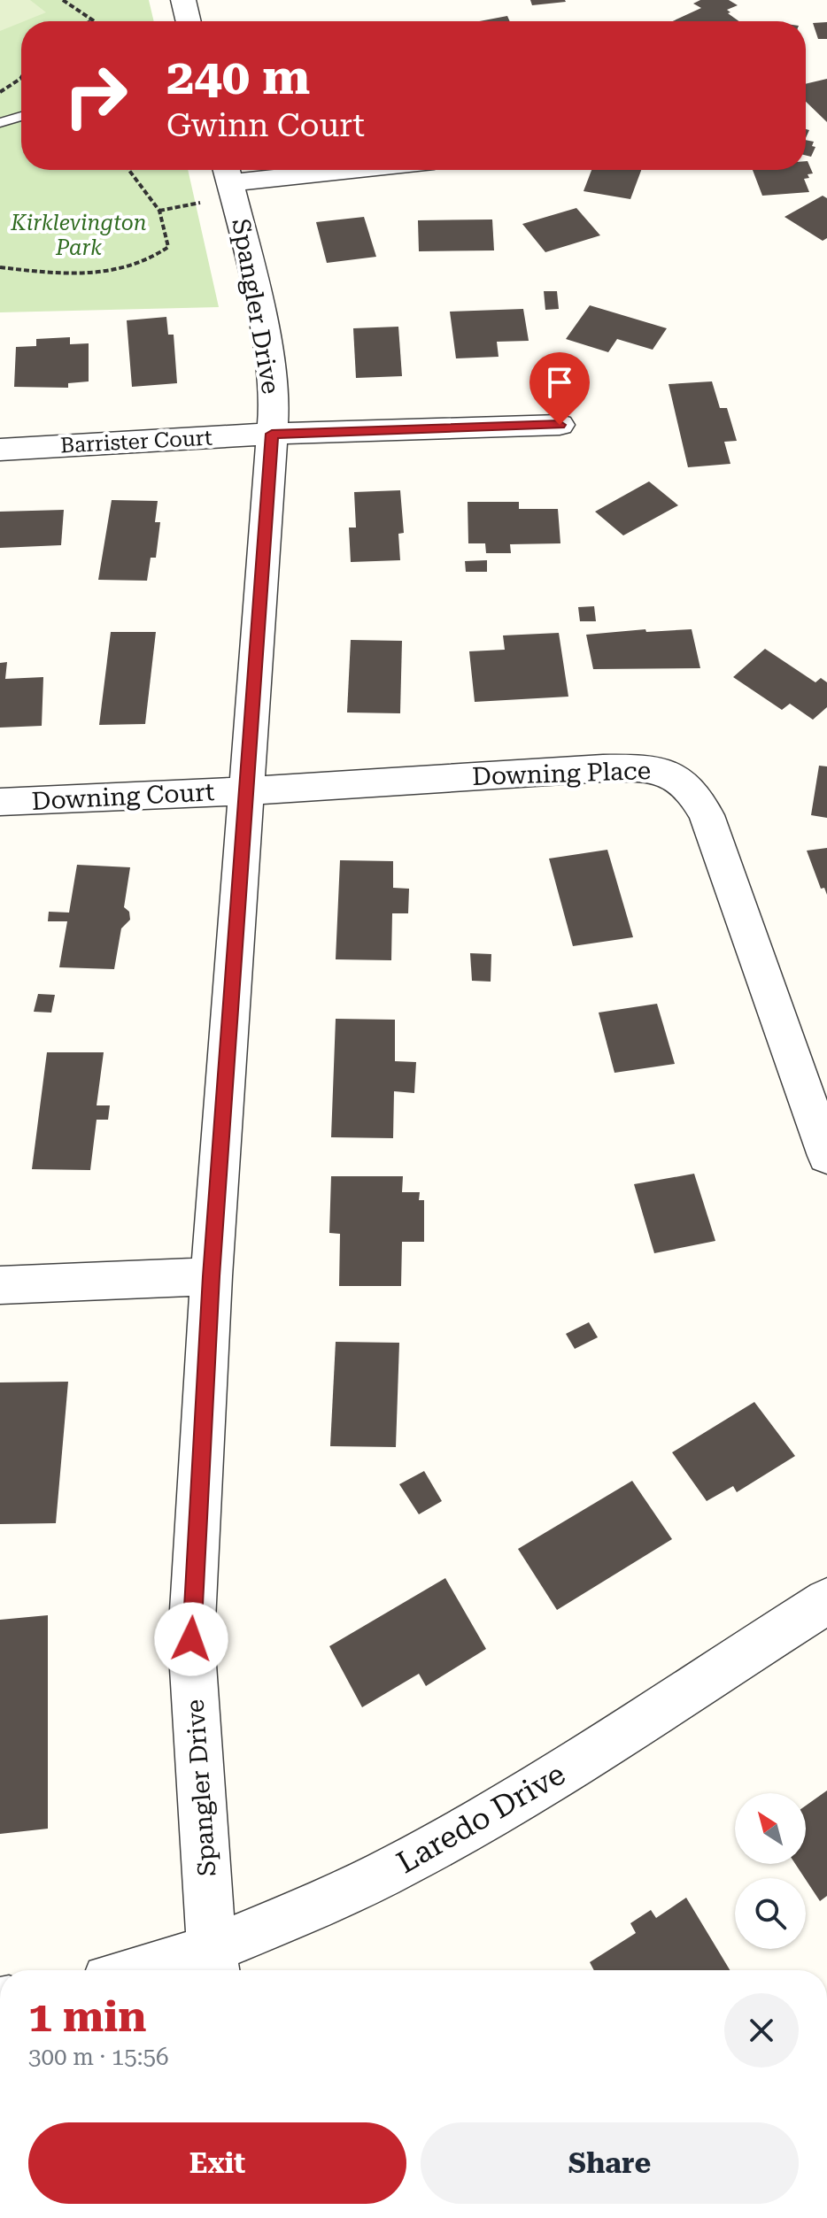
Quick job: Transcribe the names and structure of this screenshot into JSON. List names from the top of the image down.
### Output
{
  "streets": {
    "street": [
      "Spangler Drive",
      "Barrister Court",
      "Downing Place",
      "Downing Court",
      "Laredo Drive"
    ]
  },
  "crossings": [
    ["Spangler Drive", "Barrister Court"],
    ["Spangler Drive", "Downing Place"],
    ["Spangler Drive", "Downing Court"],
    ["Spangler Drive", "Laredo Drive"],
    ["Downing Place", "Downing Court"]
  ],
  "parks": ["Kirklevington Park"],
  "north": "top left",
  "page": {
    "turn": ["240 m", "Gwinn Court"],
    "heading": ["1 min", "300 m · 15:56"],
    "buttons": ["Exit", "Share"]
  }
}
